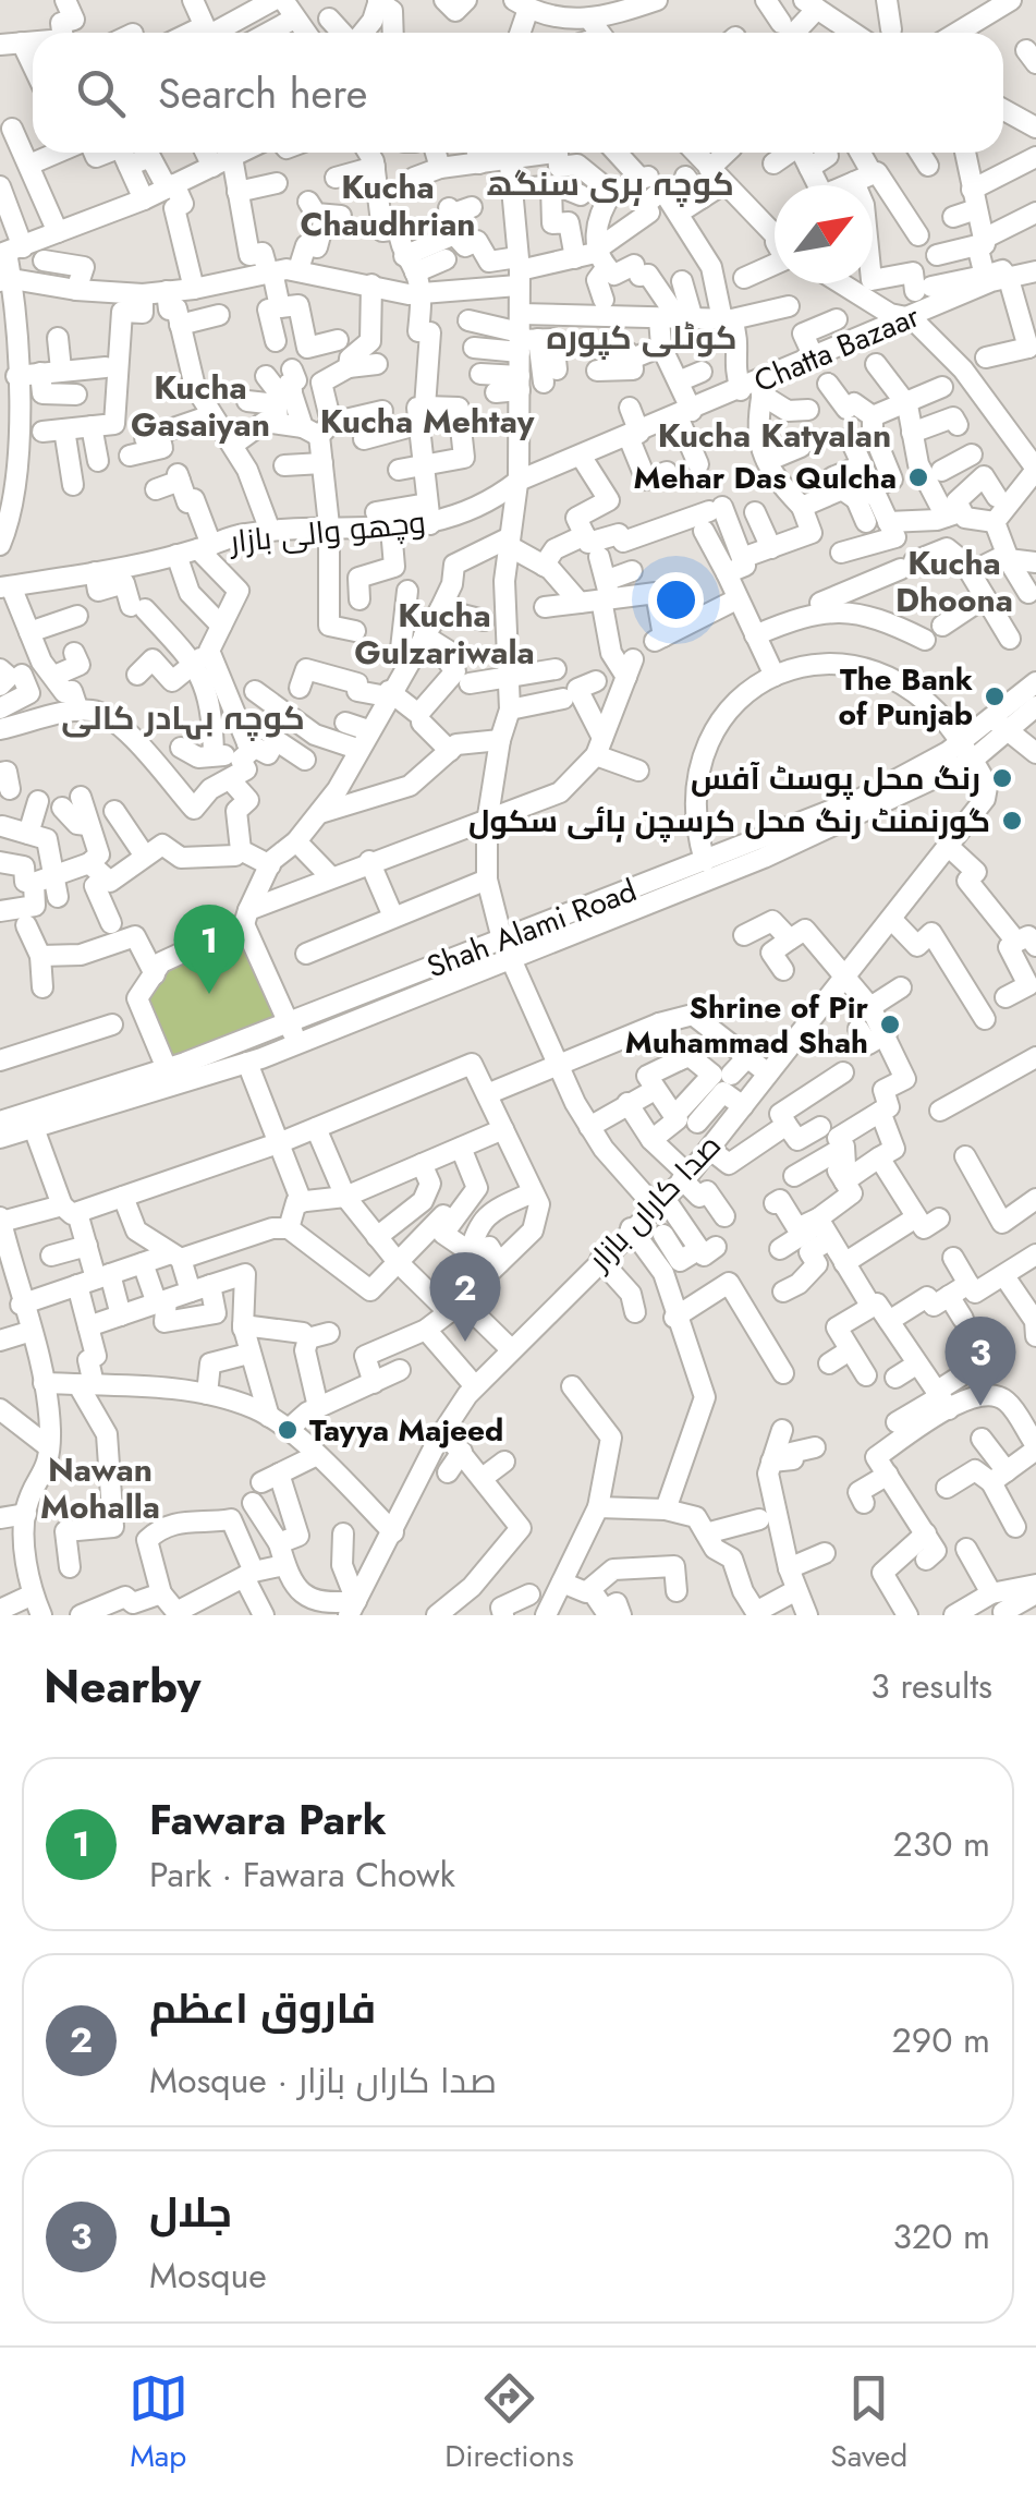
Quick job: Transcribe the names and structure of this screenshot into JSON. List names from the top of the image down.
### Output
{
  "streets": {
    "street": [
      "Chatta Bazaar",
      "وچھو والی بازار",
      "Shah Alami Road",
      "صدا کاراں بازار"
    ]
  },
  "crossings": [
    ["Chatta Bazaar", "وچھو والی بازار"],
    ["Shah Alami Road", "صدا کاراں بازار"]
  ],
  "districts": [
    "کوچہ ہری سنگھ",
    "Kucha Chaudhrian",
    "کوٹلی کپورہ",
    "Kucha Gasaiyan",
    "Kucha Mehtay",
    "Kucha Katyalan",
    "Kucha Dhoona",
    "Kucha Gulzariwala",
    "کوچہ بہادر کالی",
    "Nawan Mohalla"
  ],
  "places": [
    "Mehar Das Qulcha",
    "The Bank of Punjab",
    "رنگ محل پوسٹ آفس",
    "گورنمنٹ رنگ محل کرسچن ہائی سکول",
    "Shrine of Pir Muhammad Shah",
    "Tayya Majeed"
  ],
  "north": "top right",
  "page": {
    "search": "Search here",
    "pins": ["1", "2", "3"],
    "heading": ["Nearby", "3 results"],
    "list": [
      {
        "mark": "1",
        "name": "Fawara Park",
        "note": "Park · Fawara Chowk",
        "value": "230 m"
      },
      {
        "mark": "2",
        "name": "فاروق اعظم",
        "note": "Mosque · صدا کاراں بازار",
        "value": "290 m"
      },
      {
        "mark": "3",
        "name": "جلال",
        "note": "Mosque",
        "value": "320 m"
      }
    ],
    "nav": ["Map", "Directions", "Saved"]
  }
}
